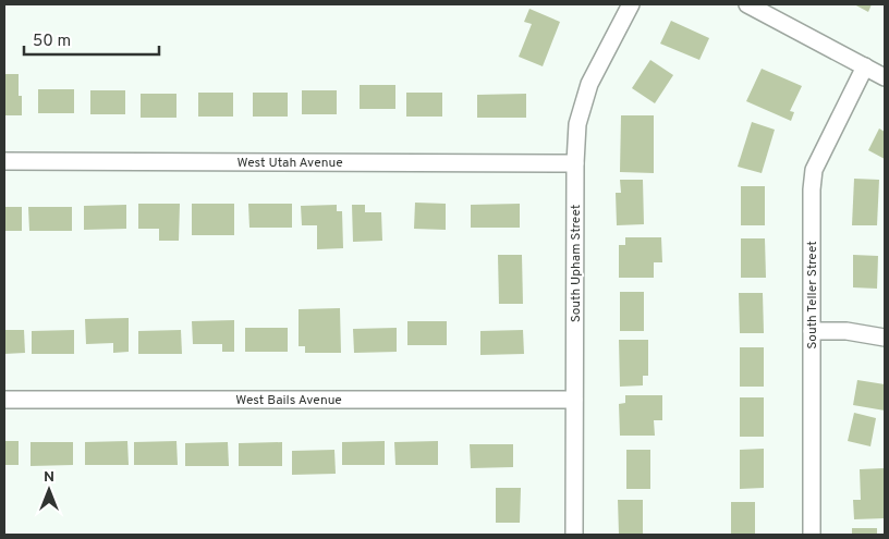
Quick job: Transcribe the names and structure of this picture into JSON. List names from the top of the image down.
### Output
{
  "streets": {
    "street": [
      "West Utah Avenue",
      "South Upham Street",
      "South Teller Street",
      "West Bails Avenue"
    ]
  },
  "crossings": [
    ["West Utah Avenue", "South Upham Street"],
    ["South Upham Street", "West Bails Avenue"]
  ],
  "scale_bar": "50 m",
  "north": "top"
}
